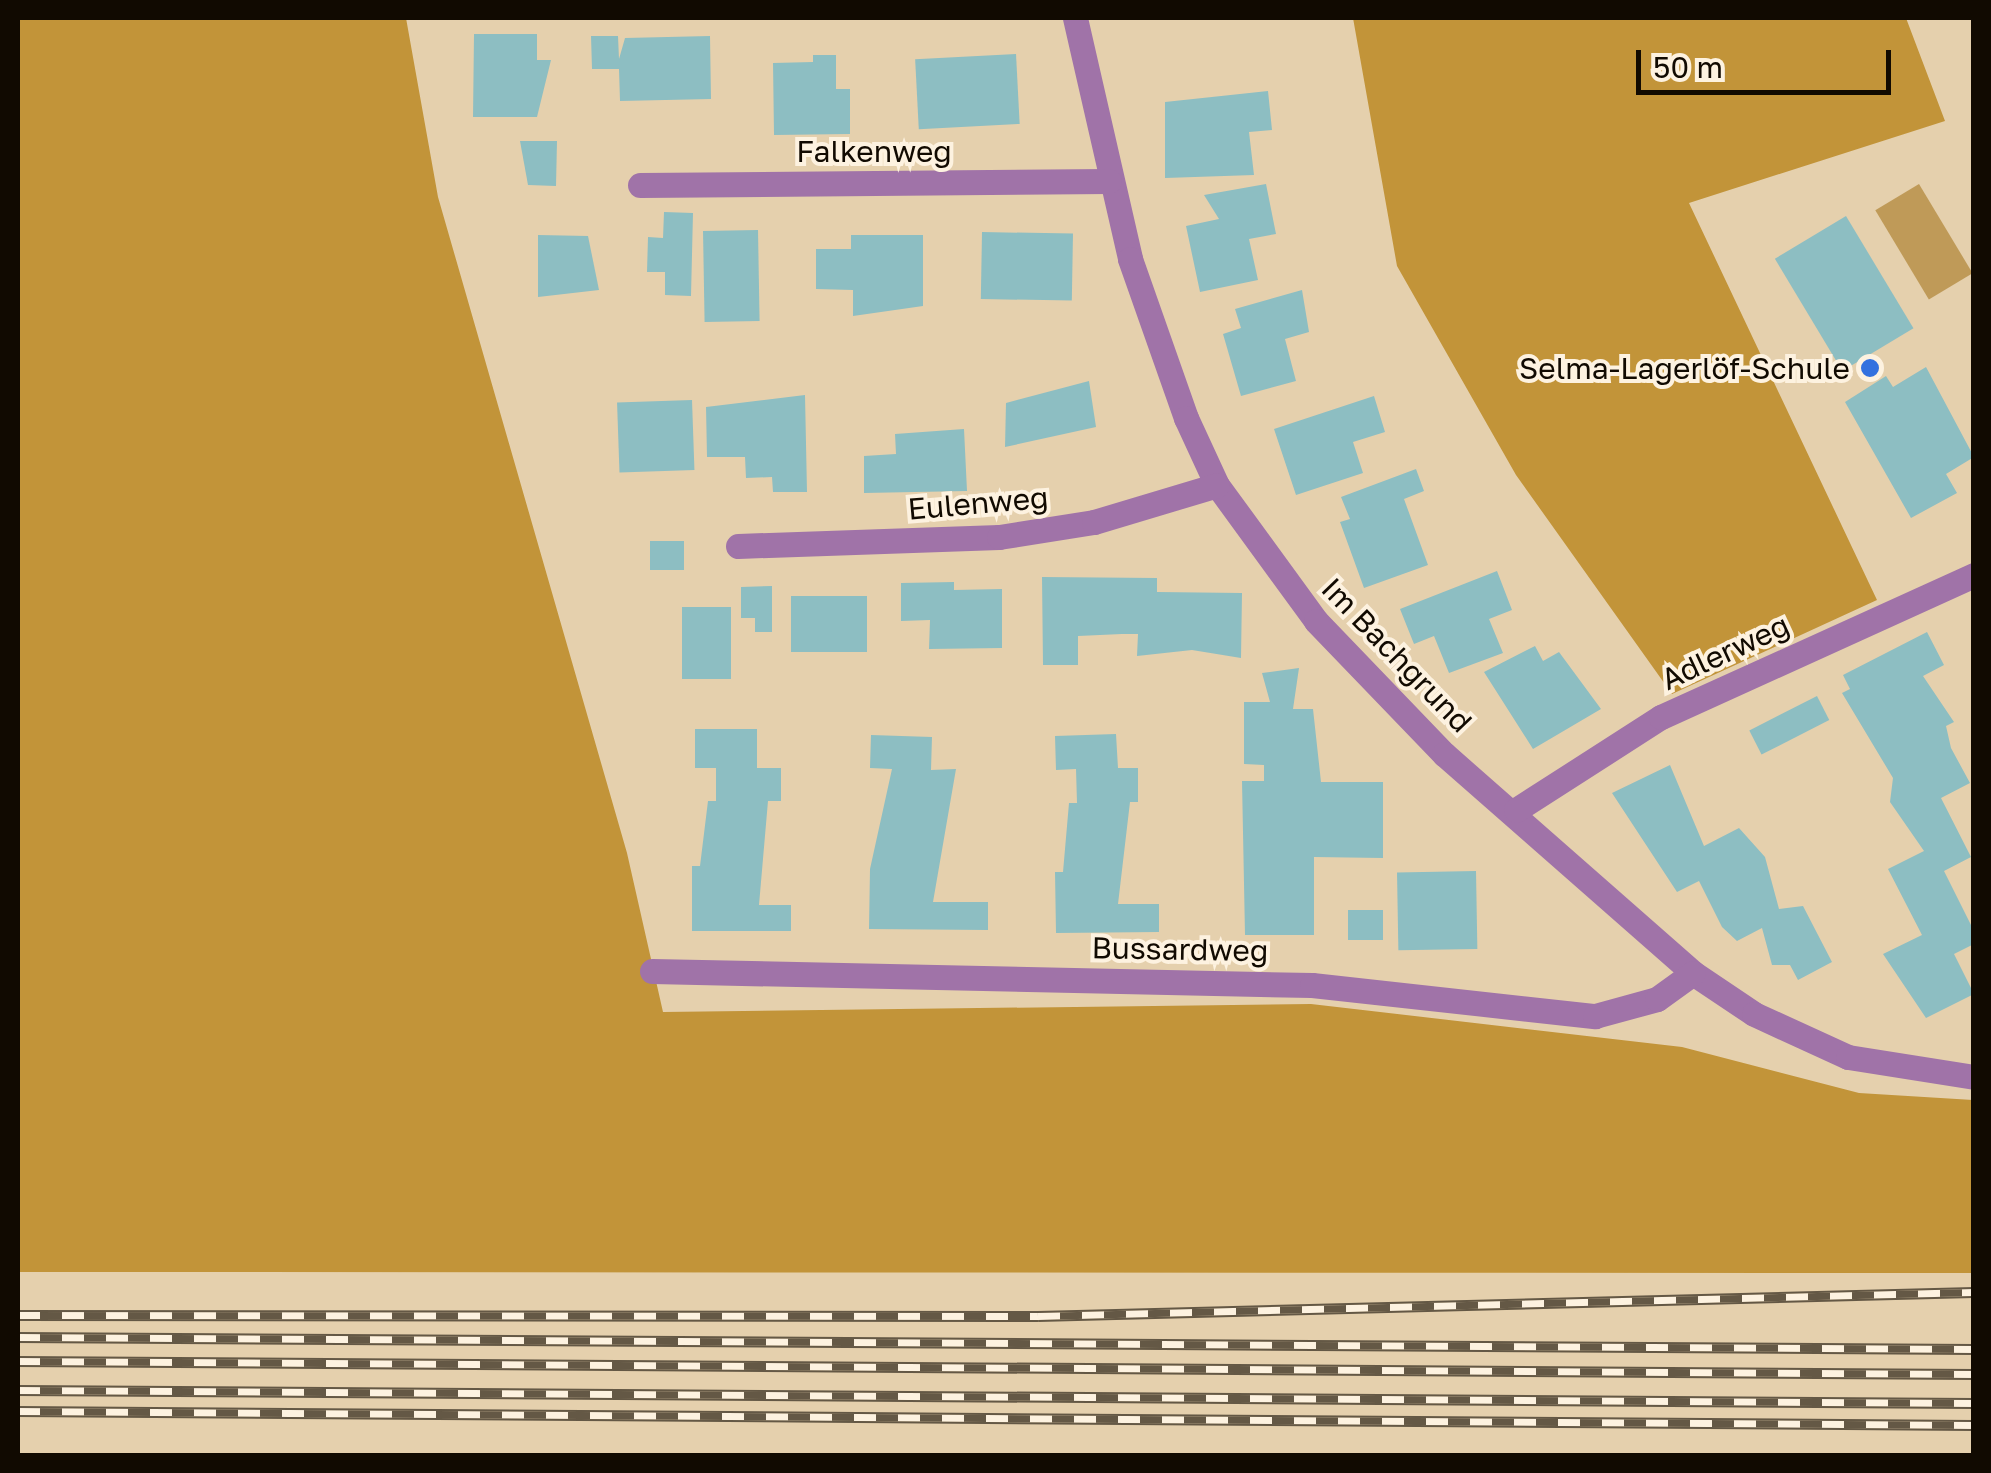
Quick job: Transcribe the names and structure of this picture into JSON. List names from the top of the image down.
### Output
{
  "streets": {
    "street": [
      "Falkenweg",
      "Eulenweg",
      "Adlerweg",
      "Im Bachgrund",
      "Bussardweg"
    ]
  },
  "crossings": [
    ["Falkenweg", "Im Bachgrund"],
    ["Eulenweg", "Im Bachgrund"],
    ["Adlerweg", "Im Bachgrund"],
    ["Im Bachgrund", "Bussardweg"]
  ],
  "places": ["Selma-Lagerlöf-Schule"],
  "scale_bar": "50 m"
}
